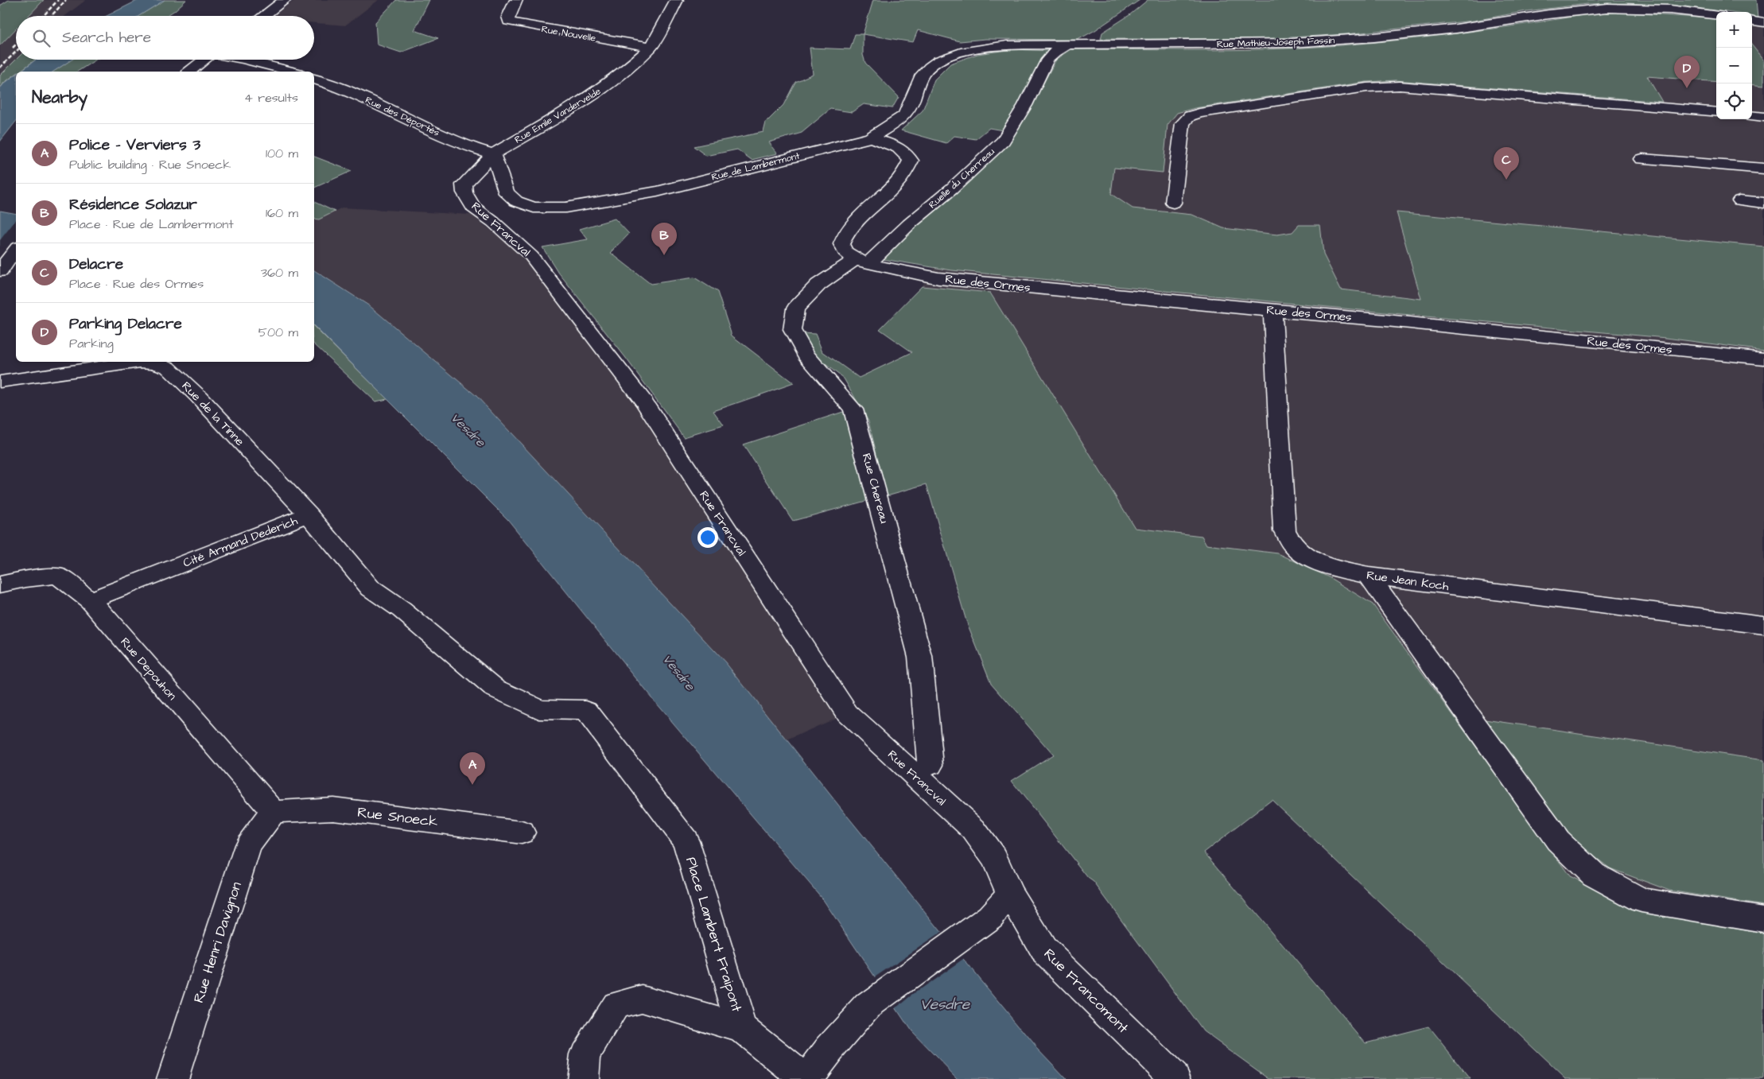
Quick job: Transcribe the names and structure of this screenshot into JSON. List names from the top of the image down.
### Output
{
  "streets": {
    "street": [
      "Rue Nouvelle",
      "Rue Mathieu-Joseph Fassin",
      "Rue Emile Vandervelde",
      "Rue des Déportés",
      "Rue de Lambermont",
      "Ruelle du Cherreau",
      "Rue Francval",
      "Rue des Ormes",
      "Rue de la Tinne",
      "Rue Chereau",
      "Cité Armand Dederich",
      "Rue Jean Koch",
      "Rue Depouhon",
      "Rue Snoeck",
      "Place Lambert Fraipont",
      "Rue Henri Davignon",
      "Rue Francomont"
    ]
  },
  "crossings": [
    ["Rue Nouvelle", "Rue Emile Vandervelde"],
    ["Rue Mathieu-Joseph Fassin", "Rue de Lambermont"],
    ["Rue Mathieu-Joseph Fassin", "Ruelle du Cherreau"],
    ["Rue Emile Vandervelde", "Rue des Déportés"],
    ["Rue Emile Vandervelde", "Rue de Lambermont"],
    ["Rue Emile Vandervelde", "Rue Francval"],
    ["Rue des Déportés", "Rue de Lambermont"],
    ["Rue des Déportés", "Rue Francval"],
    ["Rue de Lambermont", "Rue Francval"],
    ["Ruelle du Cherreau", "Rue des Ormes"],
    ["Ruelle du Cherreau", "Rue Chereau"],
    ["Rue Francval", "Rue Francomont"],
    ["Rue des Ormes", "Rue Chereau"],
    ["Rue des Ormes", "Rue Jean Koch"],
    ["Rue de la Tinne", "Cité Armand Dederich"],
    ["Cité Armand Dederich", "Rue Depouhon"],
    ["Cité Armand Dederich", "Place Lambert Fraipont"],
    ["Rue Depouhon", "Rue Snoeck"],
    ["Rue Depouhon", "Rue Henri Davignon"],
    ["Rue Snoeck", "Rue Henri Davignon"]
  ],
  "water": ["Vesdre"],
  "page": {
    "map_buttons": ["+", "−"],
    "search": "Search here",
    "pins": [
      "D",
      "C",
      "B",
      "A"
    ],
    "heading": ["Nearby", "4 results"],
    "list": [
      {
        "mark": "A",
        "name": "Police - Verviers 3",
        "note": "Public building · Rue Snoeck",
        "value": "100 m"
      },
      {
        "mark": "B",
        "name": "Résidence Solazur",
        "note": "Place · Rue de Lambermont",
        "value": "160 m"
      },
      {
        "mark": "C",
        "name": "Delacre",
        "note": "Place · Rue des Ormes",
        "value": "360 m"
      },
      {
        "mark": "D",
        "name": "Parking Delacre",
        "note": "Parking",
        "value": "500 m"
      }
    ]
  }
}
